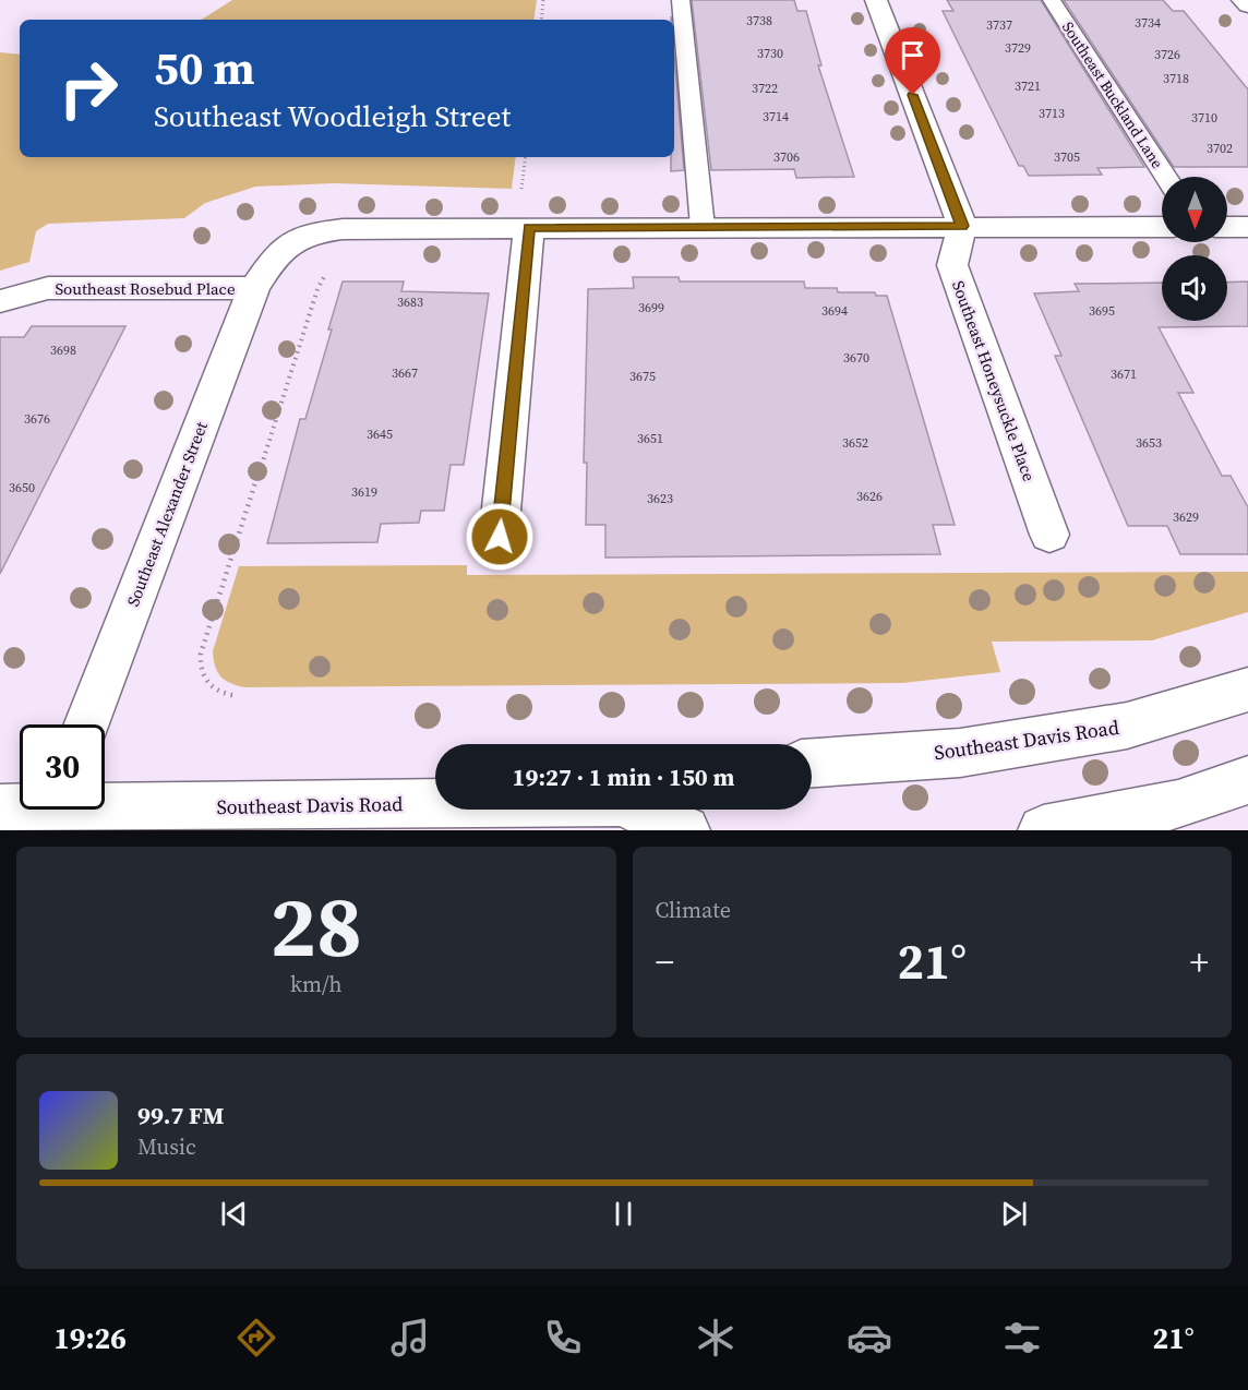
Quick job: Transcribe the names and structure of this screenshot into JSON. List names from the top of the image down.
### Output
{
  "streets": {
    "street": [
      "Southeast Rosebud Place",
      "Southeast Honeysuckle Place",
      "Southeast Alexander Street",
      "Southeast Davis Road"
    ],
    "lane": ["Southeast Buckland Lane"]
  },
  "crossings": [
    ["Southeast Rosebud Place", "Southeast Alexander Street"],
    ["Southeast Honeysuckle Place", "Southeast Alexander Street"]
  ],
  "house_numbers": [
    "3738",
    "3734",
    "3737",
    "3729",
    "3730",
    "3726",
    "3718",
    "3721",
    "3722",
    "3713",
    "3714",
    "3710",
    "3702",
    "3706",
    "3705",
    "3683",
    "3699",
    "3694",
    "3695",
    "3698",
    "3670",
    "3667",
    "3671",
    "3675",
    "3676",
    "3645",
    "3651",
    "3652",
    "3653",
    "3650",
    "3619",
    "3626",
    "3623",
    "3629"
  ],
  "north": "bottom",
  "page": {
    "turn": ["50 m", "Southeast Woodleigh Street"],
    "limit": "30",
    "trip": "19:27 · 1 min · 150 m",
    "tile": [
      ["28", "km/h"],
      "Climate"
    ],
    "heat": ["−", "21°", "+"],
    "song": ["99.7 FM", "Music"],
    "tabs": ["19:26", "21°"]
  }
}
